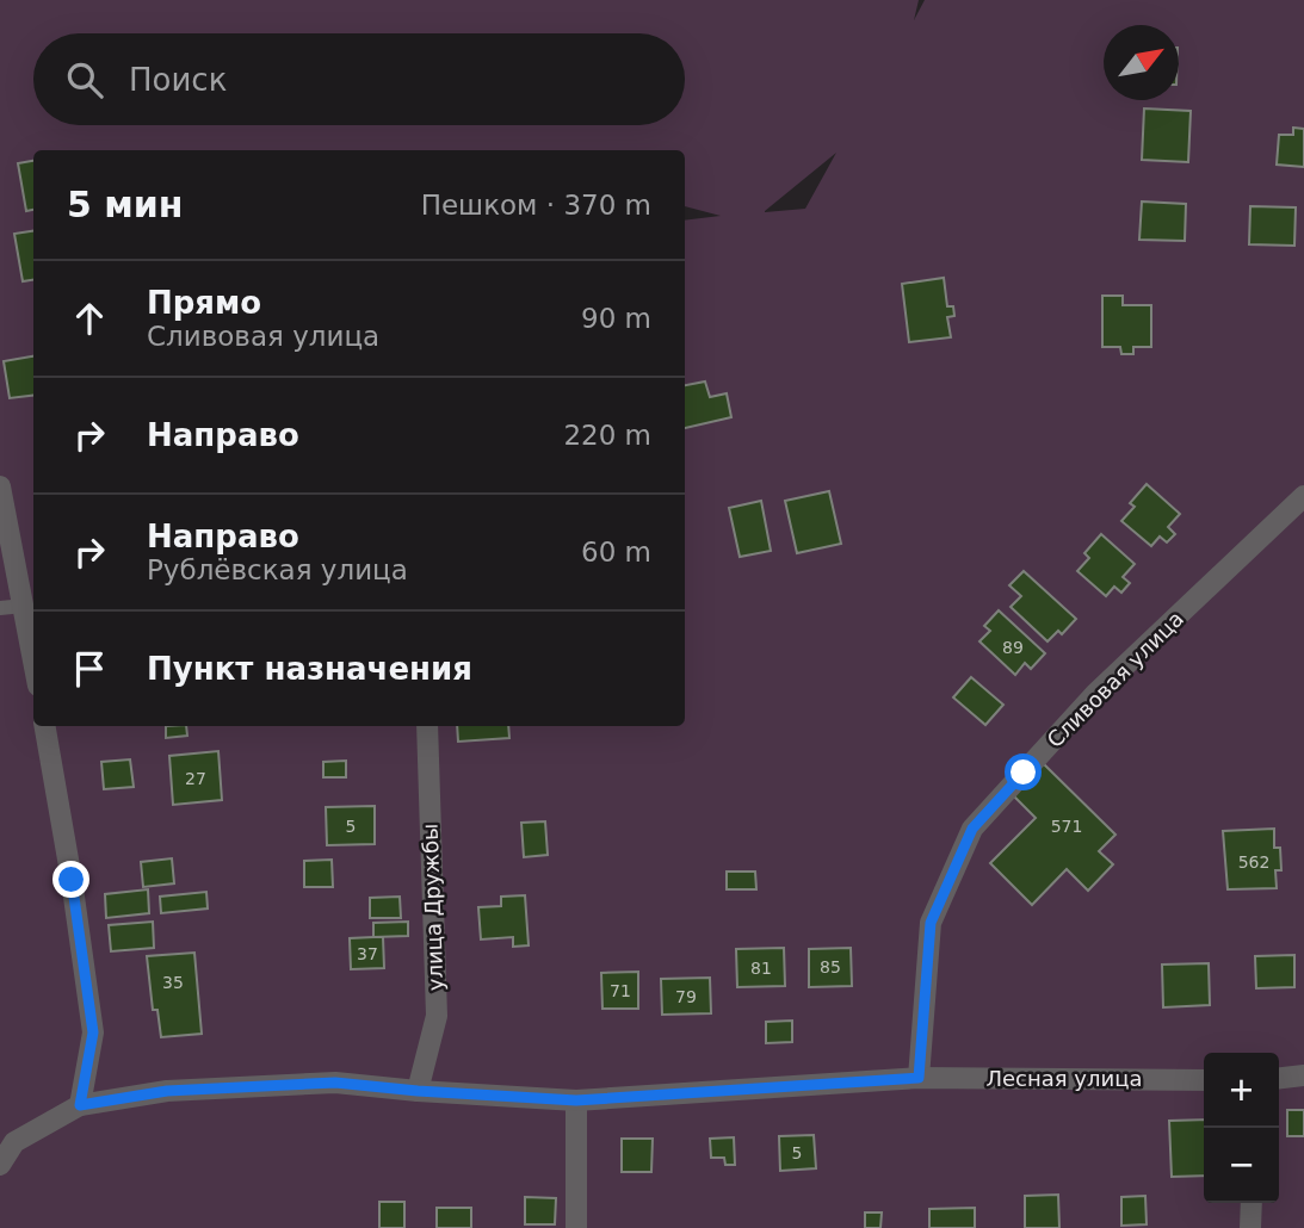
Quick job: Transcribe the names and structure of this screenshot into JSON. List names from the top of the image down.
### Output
{
  "streets": {
    "street": ["Сливовая улица", "улица Дружбы", "Лесная улица"]
  },
  "crossings": [
    ["Сливовая улица", "Лесная улица"],
    ["улица Дружбы", "Лесная улица"]
  ],
  "house_numbers": [
    "89",
    "27",
    "5",
    "571",
    "562",
    "37",
    "85",
    "81",
    "35",
    "71",
    "79",
    "5"
  ],
  "north": "top right",
  "page": {
    "search": "Поиск",
    "heading": ["5 мин", "Пешком · 370 m"],
    "list": [
      ["Прямо", "Сливовая улица", "90 m"],
      ["Направо", "220 m"],
      ["Направо", "Рублёвская улица", "60 m"],
      "Пункт назначения"
    ],
    "map_buttons": ["+", "−"]
  }
}
